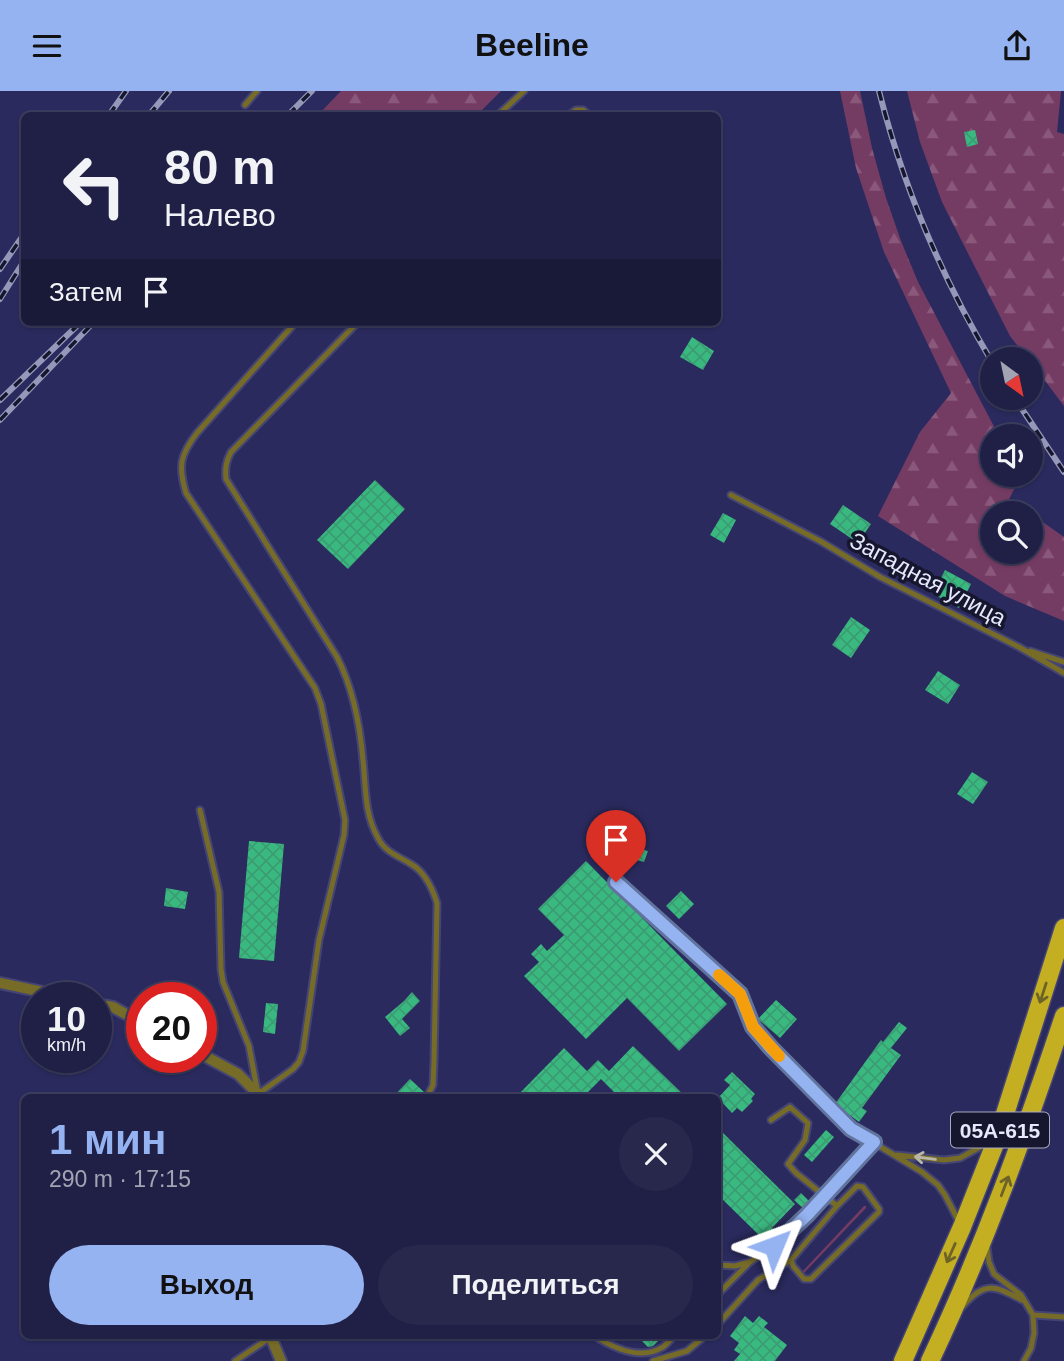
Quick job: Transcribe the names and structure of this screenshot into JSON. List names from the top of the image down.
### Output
{
  "streets": {
    "highway": ["05А-615"],
    "lane": ["Западная улица"]
  },
  "north": "bottom right",
  "page": {
    "header": "Beeline",
    "turn": ["80 m", "Налево"],
    "then": "Затем",
    "speed": "10 km/h",
    "limit": "20",
    "heading": ["1 мин", "290 m · 17:15"],
    "buttons": ["Выход", "Поделиться"]
  }
}
